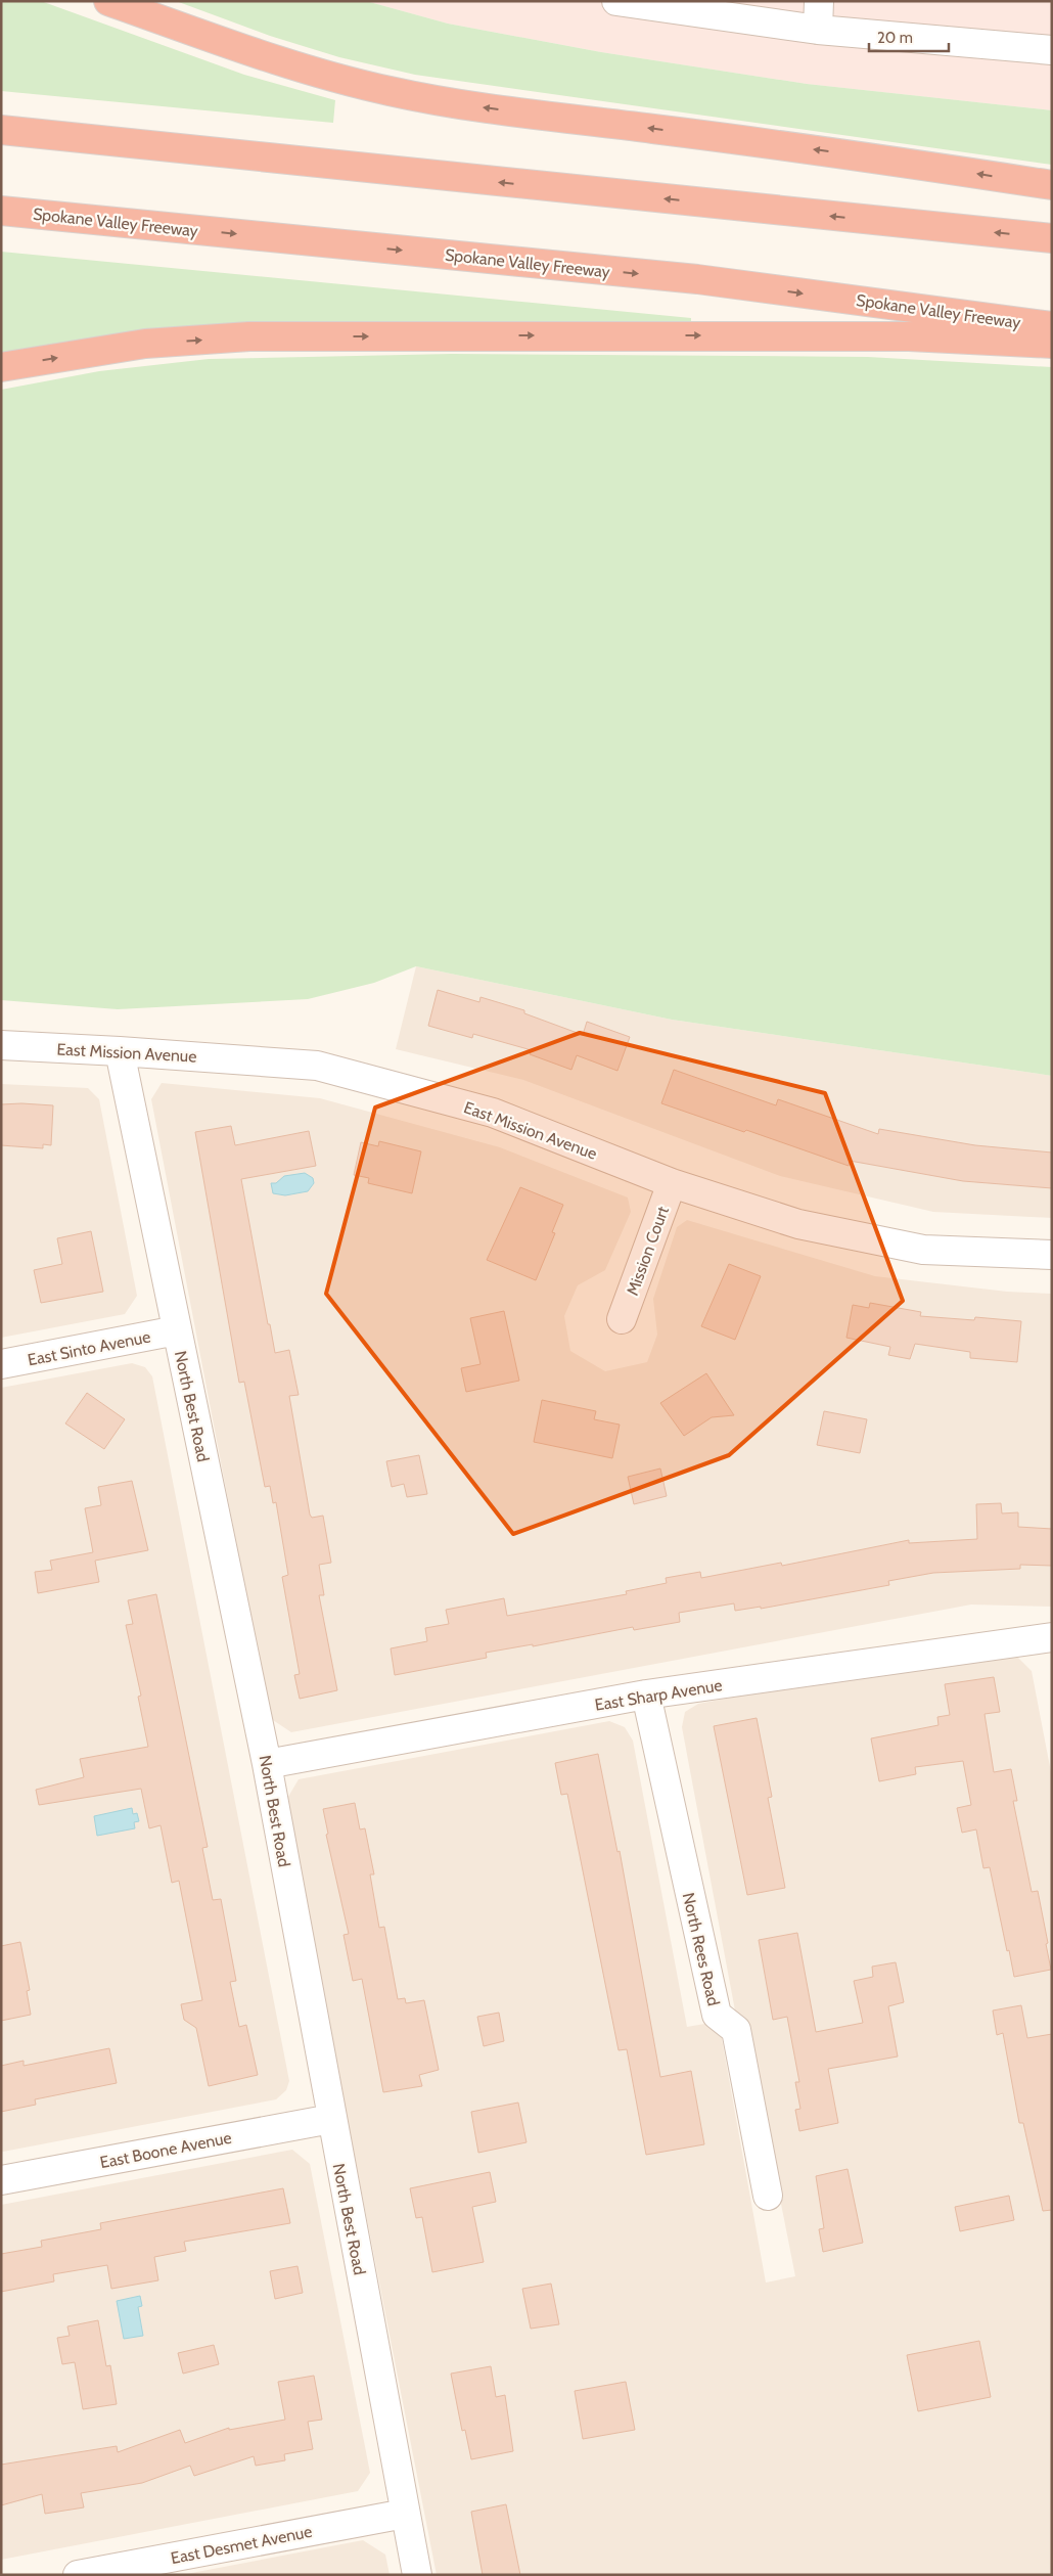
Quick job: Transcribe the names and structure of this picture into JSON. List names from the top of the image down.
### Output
{
  "streets": {
    "highway": ["Spokane Valley Freeway"],
    "street": [
      "East Mission Avenue",
      "Mission Court",
      "East Sinto Avenue",
      "North Best Road",
      "East Sharp Avenue",
      "North Rees Road",
      "East Boone Avenue",
      "East Desmet Avenue"
    ]
  },
  "crossings": [
    ["East Mission Avenue", "Mission Court"],
    ["East Mission Avenue", "North Best Road"],
    ["East Sinto Avenue", "North Best Road"],
    ["North Best Road", "East Sharp Avenue"],
    ["North Best Road", "East Boone Avenue"],
    ["North Best Road", "East Desmet Avenue"],
    ["East Sharp Avenue", "North Rees Road"]
  ],
  "scale_bar": "20 m"
}
